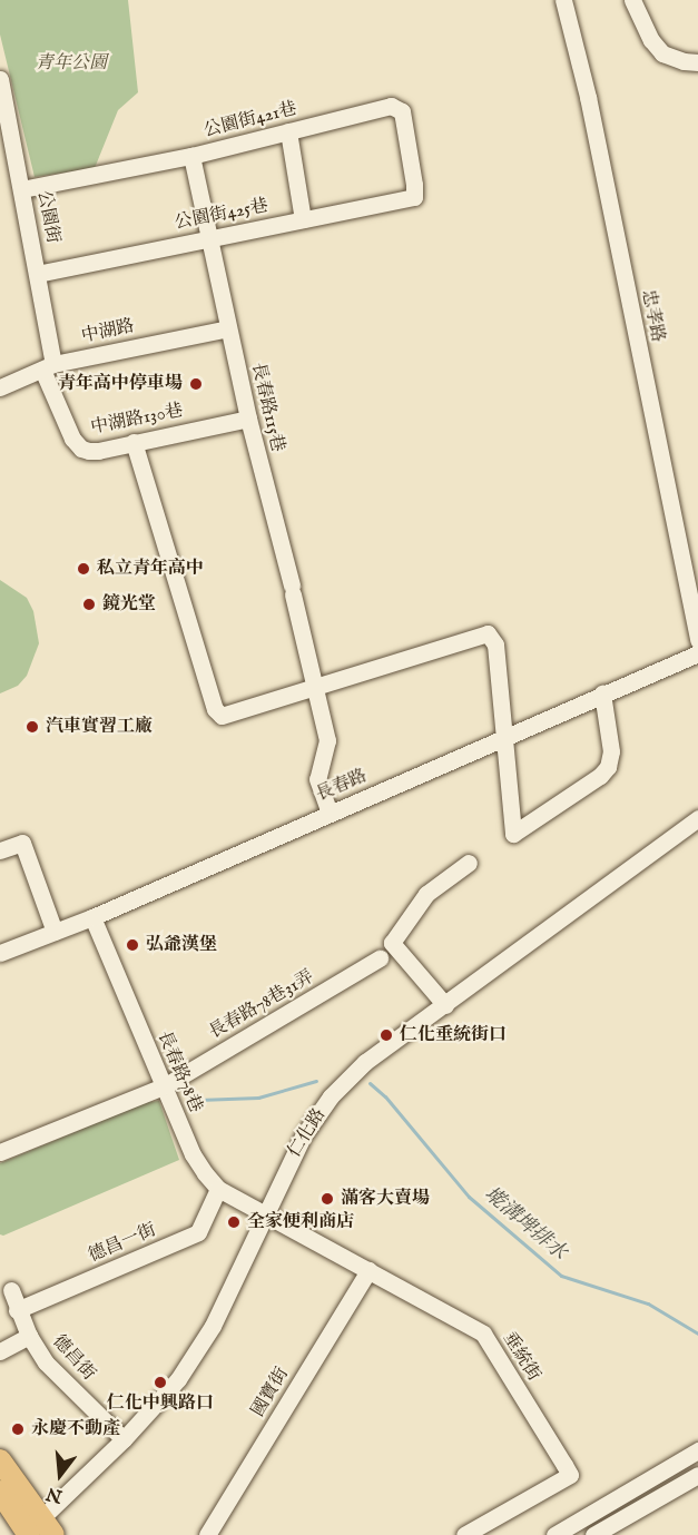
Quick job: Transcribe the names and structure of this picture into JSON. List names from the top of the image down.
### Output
{
  "streets": {
    "street": [
      "公園街421巷",
      "公園街425巷",
      "公園街",
      "忠孝路",
      "中湖路",
      "長春路115巷",
      "中湖路130巷",
      "長春路",
      "長春路78巷31弄",
      "長春路78巷",
      "仁化路",
      "德昌一街",
      "垂統街",
      "德昌街",
      "國寶街"
    ]
  },
  "crossings": [
    ["公園街421巷", "公園街425巷"],
    ["公園街421巷", "公園街"],
    ["公園街421巷", "長春路115巷"],
    ["公園街425巷", "公園街"],
    ["公園街425巷", "長春路115巷"],
    ["公園街", "中湖路"],
    ["公園街", "中湖路130巷"],
    ["中湖路", "長春路115巷"],
    ["中湖路", "中湖路130巷"],
    ["長春路115巷", "中湖路130巷"],
    ["長春路115巷", "長春路"],
    ["長春路", "長春路78巷"],
    ["長春路78巷31弄", "長春路78巷"],
    ["長春路78巷", "仁化路"],
    ["長春路78巷", "德昌一街"],
    ["長春路78巷", "垂統街"],
    ["仁化路", "垂統街"],
    ["仁化路", "德昌街"],
    ["德昌一街", "德昌街"],
    ["垂統街", "國寶街"]
  ],
  "water": ["墘溝埤排水"],
  "parks": ["青年公園"],
  "places": [
    "青年高中停車場",
    "私立青年高中",
    "鏡光堂",
    "汽車實習工廠",
    "弘爺漢堡",
    "仁化垂統街口",
    "滿客大賣場",
    "全家便利商店",
    "仁化中興路口",
    "永慶不動產"
  ],
  "north": "bottom"
}
